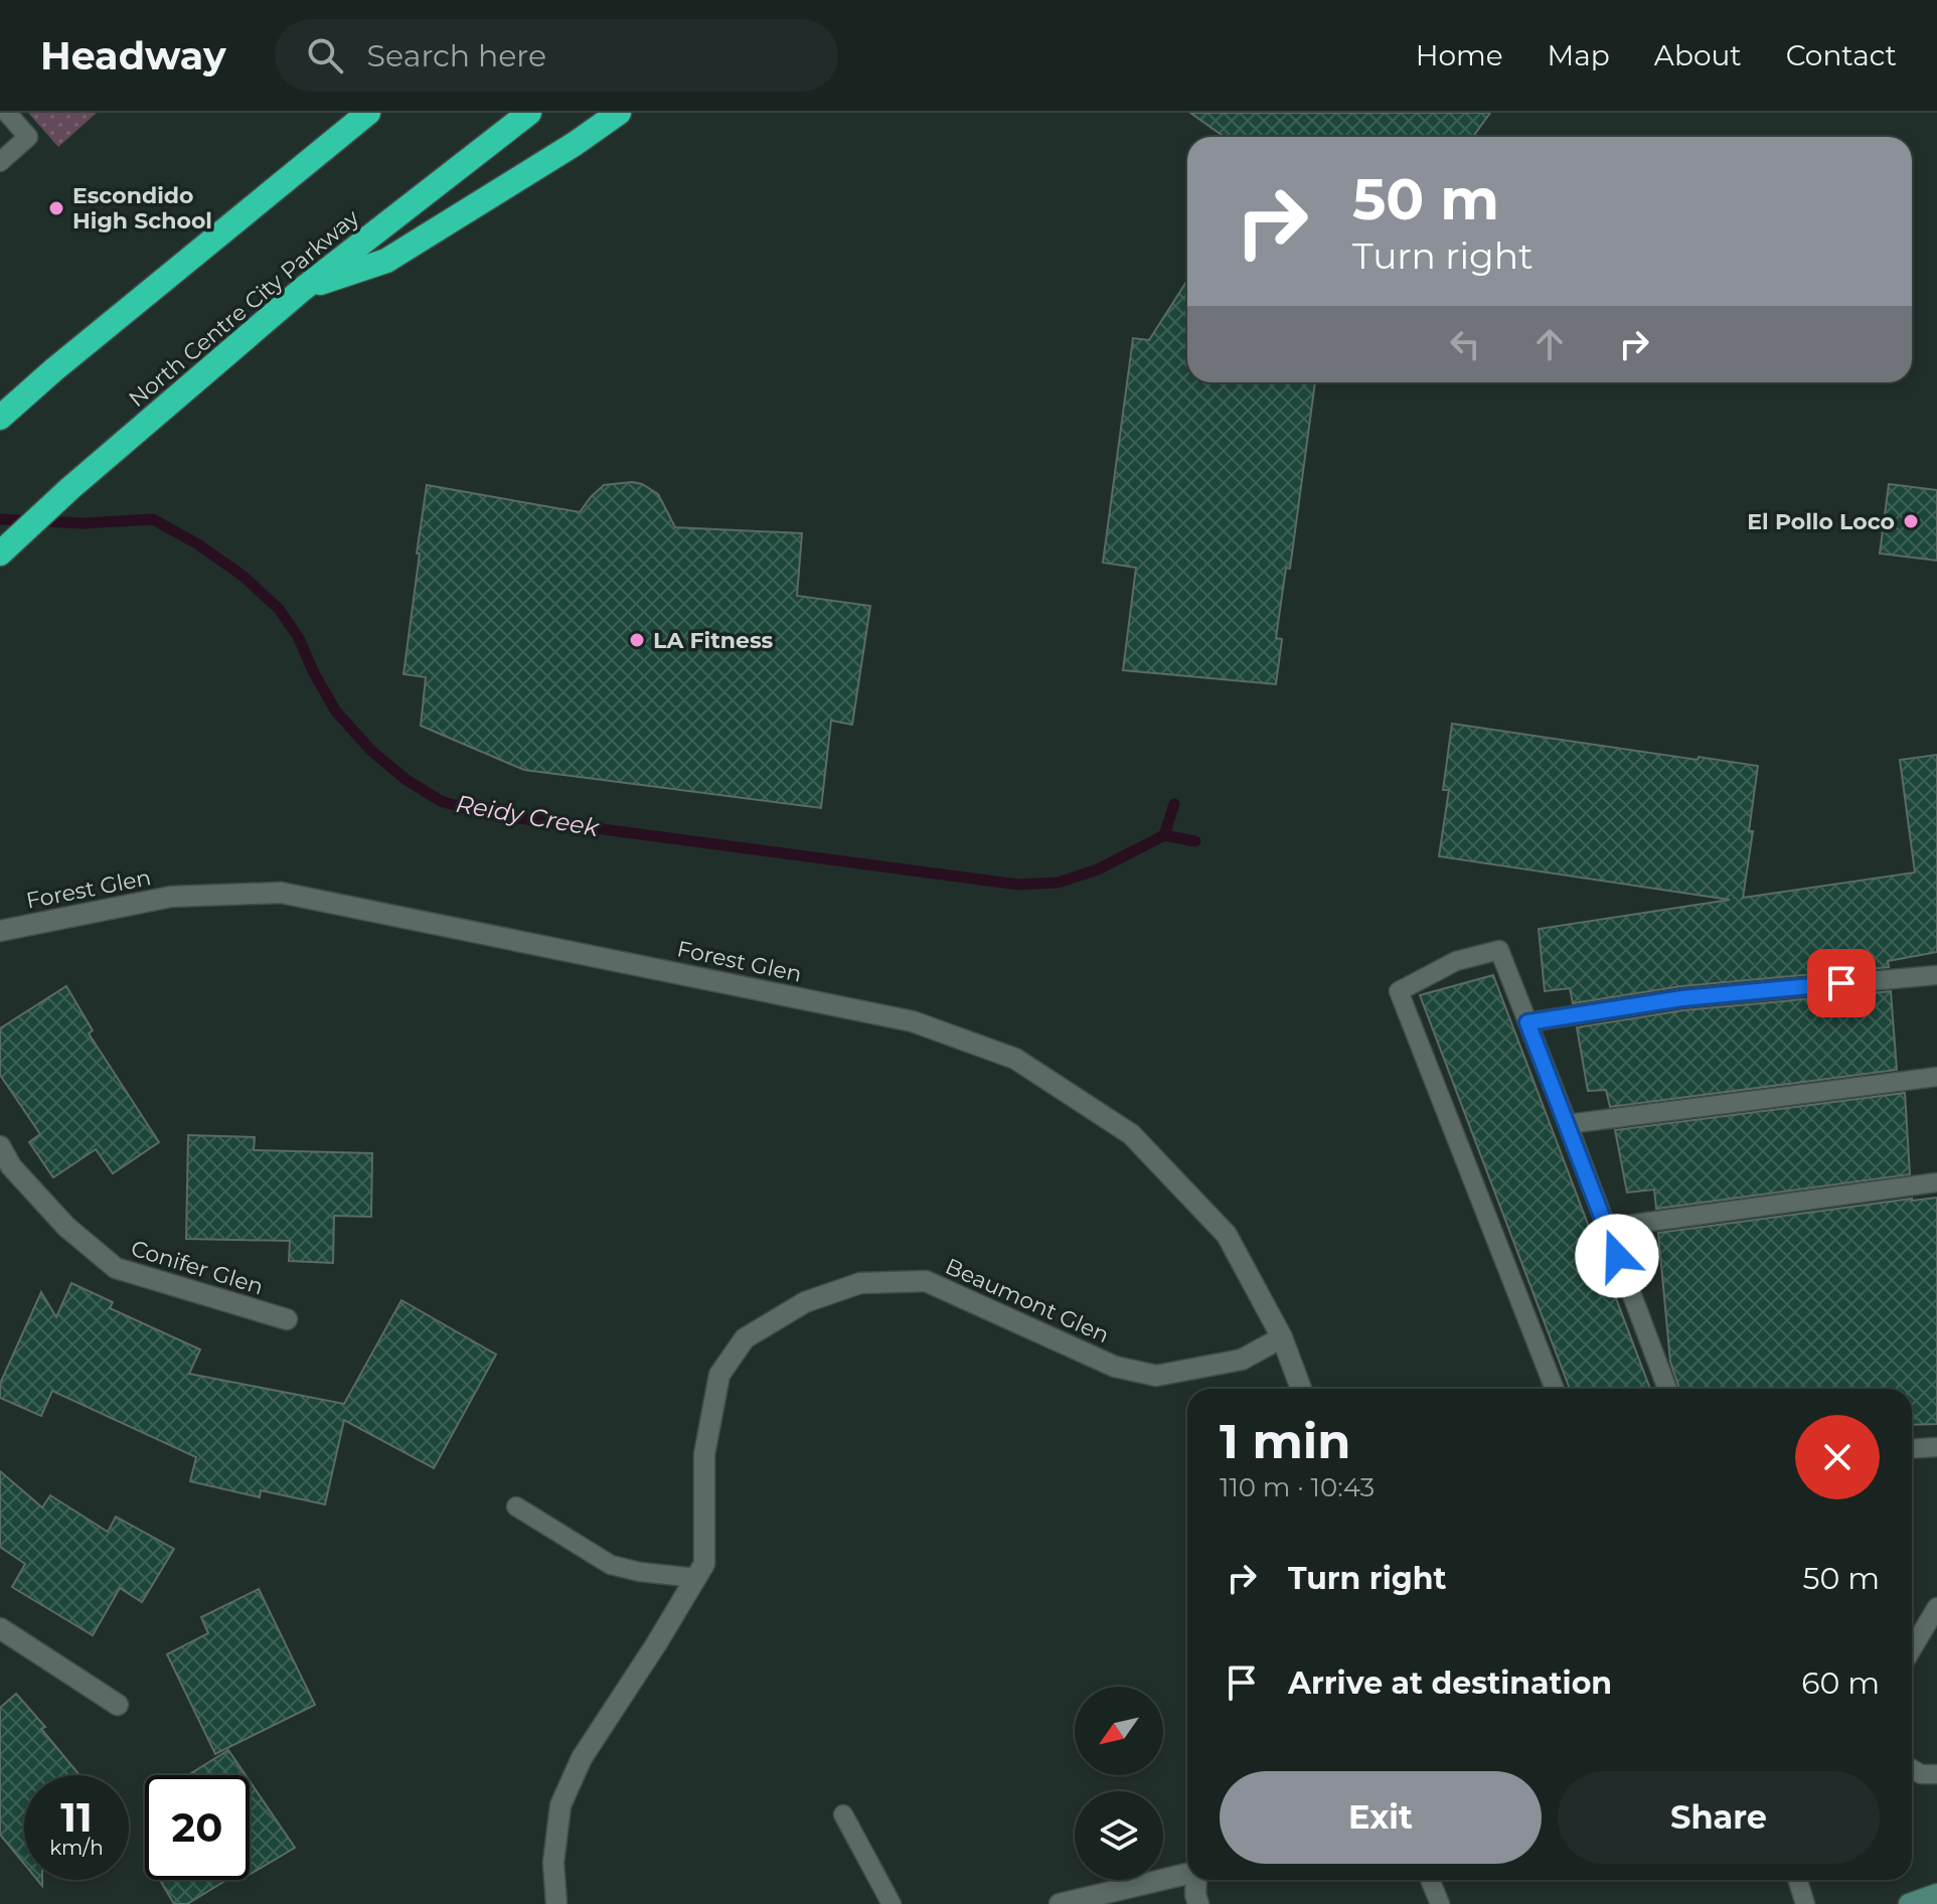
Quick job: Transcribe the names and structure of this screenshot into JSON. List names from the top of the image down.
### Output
{
  "streets": {
    "highway": ["North Centre City Parkway"],
    "street": ["Forest Glen", "Conifer Glen", "Beaumont Glen"]
  },
  "crossings": [
    ["Forest Glen", "Beaumont Glen"]
  ],
  "water": ["Reidy Creek"],
  "places": ["Escondido High School", "El Pollo Loco", "LA Fitness"],
  "north": "bottom left",
  "page": {
    "header": "Headway",
    "search": "Search here",
    "nav": [
      "Home",
      "Map",
      "About",
      "Contact"
    ],
    "turn": ["50 m", "Turn right"],
    "heading": ["1 min", "110 m · 10:43"],
    "list": [
      {
        "name": "Turn right",
        "value": "50 m"
      },
      {
        "name": "Arrive at destination",
        "value": "60 m"
      }
    ],
    "buttons": ["Exit", "Share"],
    "speed": "11 km/h",
    "limit": "20"
  }
}
